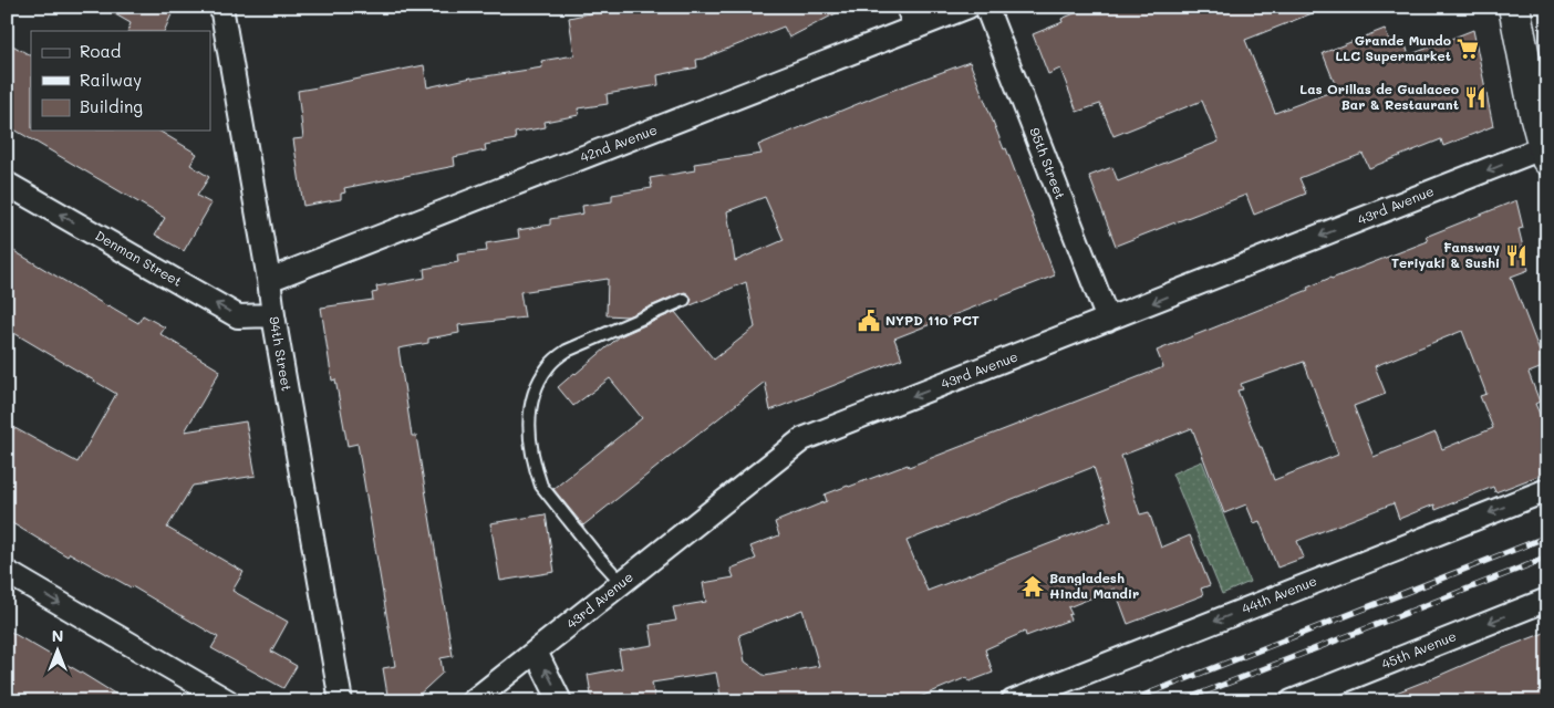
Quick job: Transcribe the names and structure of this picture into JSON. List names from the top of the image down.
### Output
{
  "streets": {
    "street": [
      "42nd Avenue",
      "95th Street",
      "43rd Avenue",
      "Denman Street",
      "94th Street",
      "44th Avenue",
      "45th Avenue"
    ]
  },
  "crossings": [
    ["42nd Avenue", "94th Street"],
    ["95th Street", "43rd Avenue"],
    ["Denman Street", "94th Street"]
  ],
  "one_way": [
    "43rd Avenue",
    "Denman Street",
    "44th Avenue",
    "45th Avenue"
  ],
  "places": {
    "supermarket": ["Grande Mundo LLC Supermarket"],
    "restaurant": ["Las Orillas de Gualaceo Bar & Restaurant", "Fansway Teriyaki & Sushi"],
    "public building": ["NYPD 110 PCT"],
    "temple": ["Bangladesh Hindu Mandir"]
  },
  "legend": ["Road", "Railway", "Building"],
  "north": "top"
}
